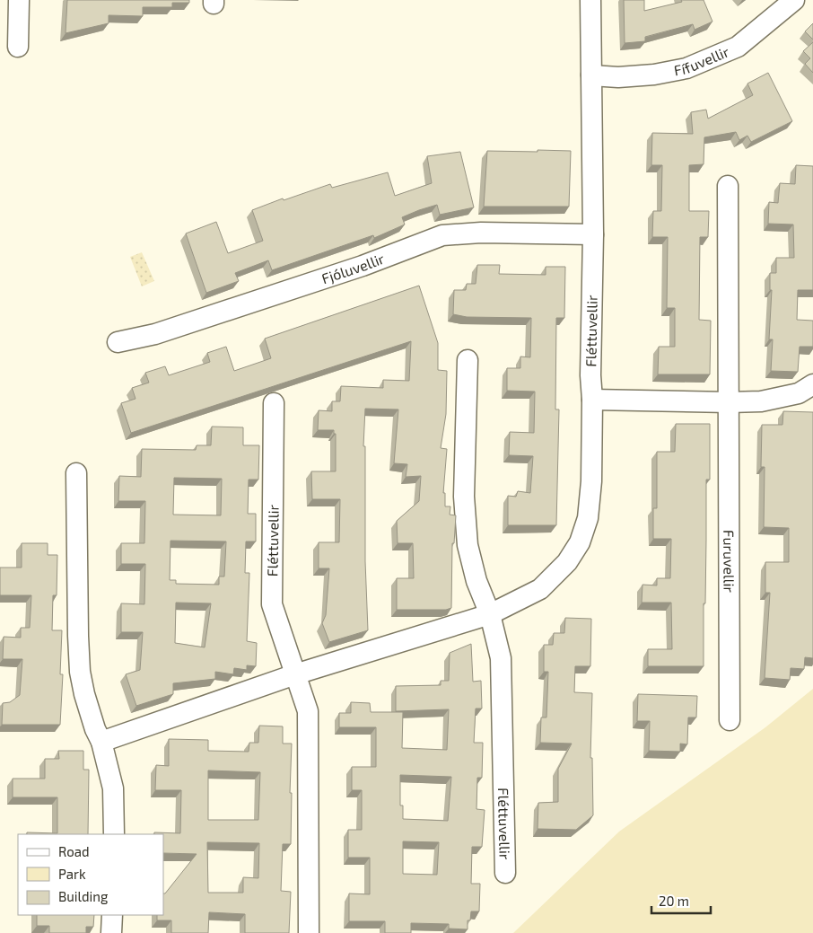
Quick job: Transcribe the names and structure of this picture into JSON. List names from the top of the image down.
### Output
{
  "streets": {
    "street": [
      "Fífuvellir",
      "Fjóluvellir",
      "Fléttuvellir",
      "Furuvellir"
    ]
  },
  "crossings": [
    ["Fífuvellir", "Fléttuvellir"],
    ["Fjóluvellir", "Fléttuvellir"]
  ],
  "legend": ["Road", "Park", "Building"],
  "scale_bar": "20 m"
}
